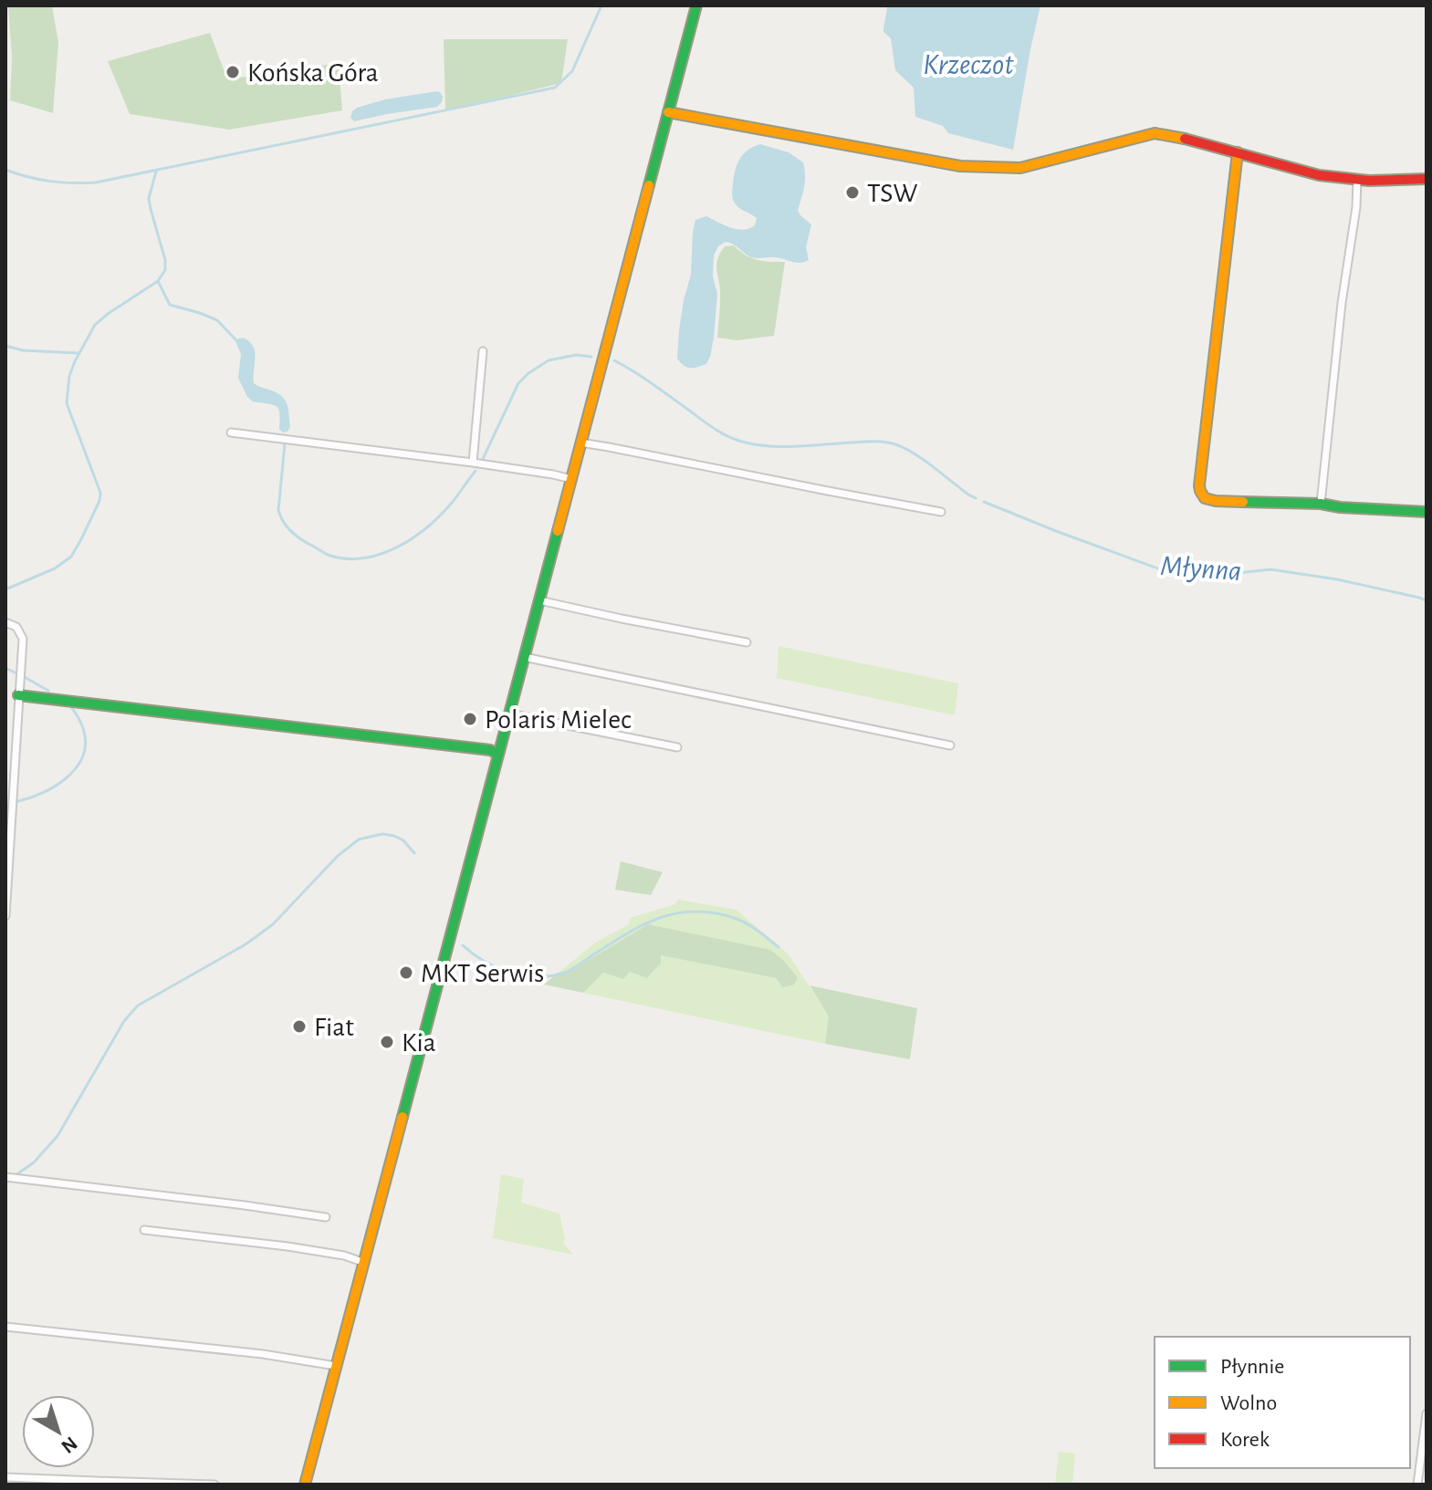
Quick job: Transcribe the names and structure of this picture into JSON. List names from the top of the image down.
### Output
{
  "water": ["Krzeczot", "Młynna"],
  "places": [
    "Końska Góra",
    "TSW",
    "Polaris Mielec",
    "MKT Serwis",
    "Fiat",
    "Kia"
  ],
  "legend": ["Płynnie", "Wolno", "Korek"],
  "north": "bottom right"
}
